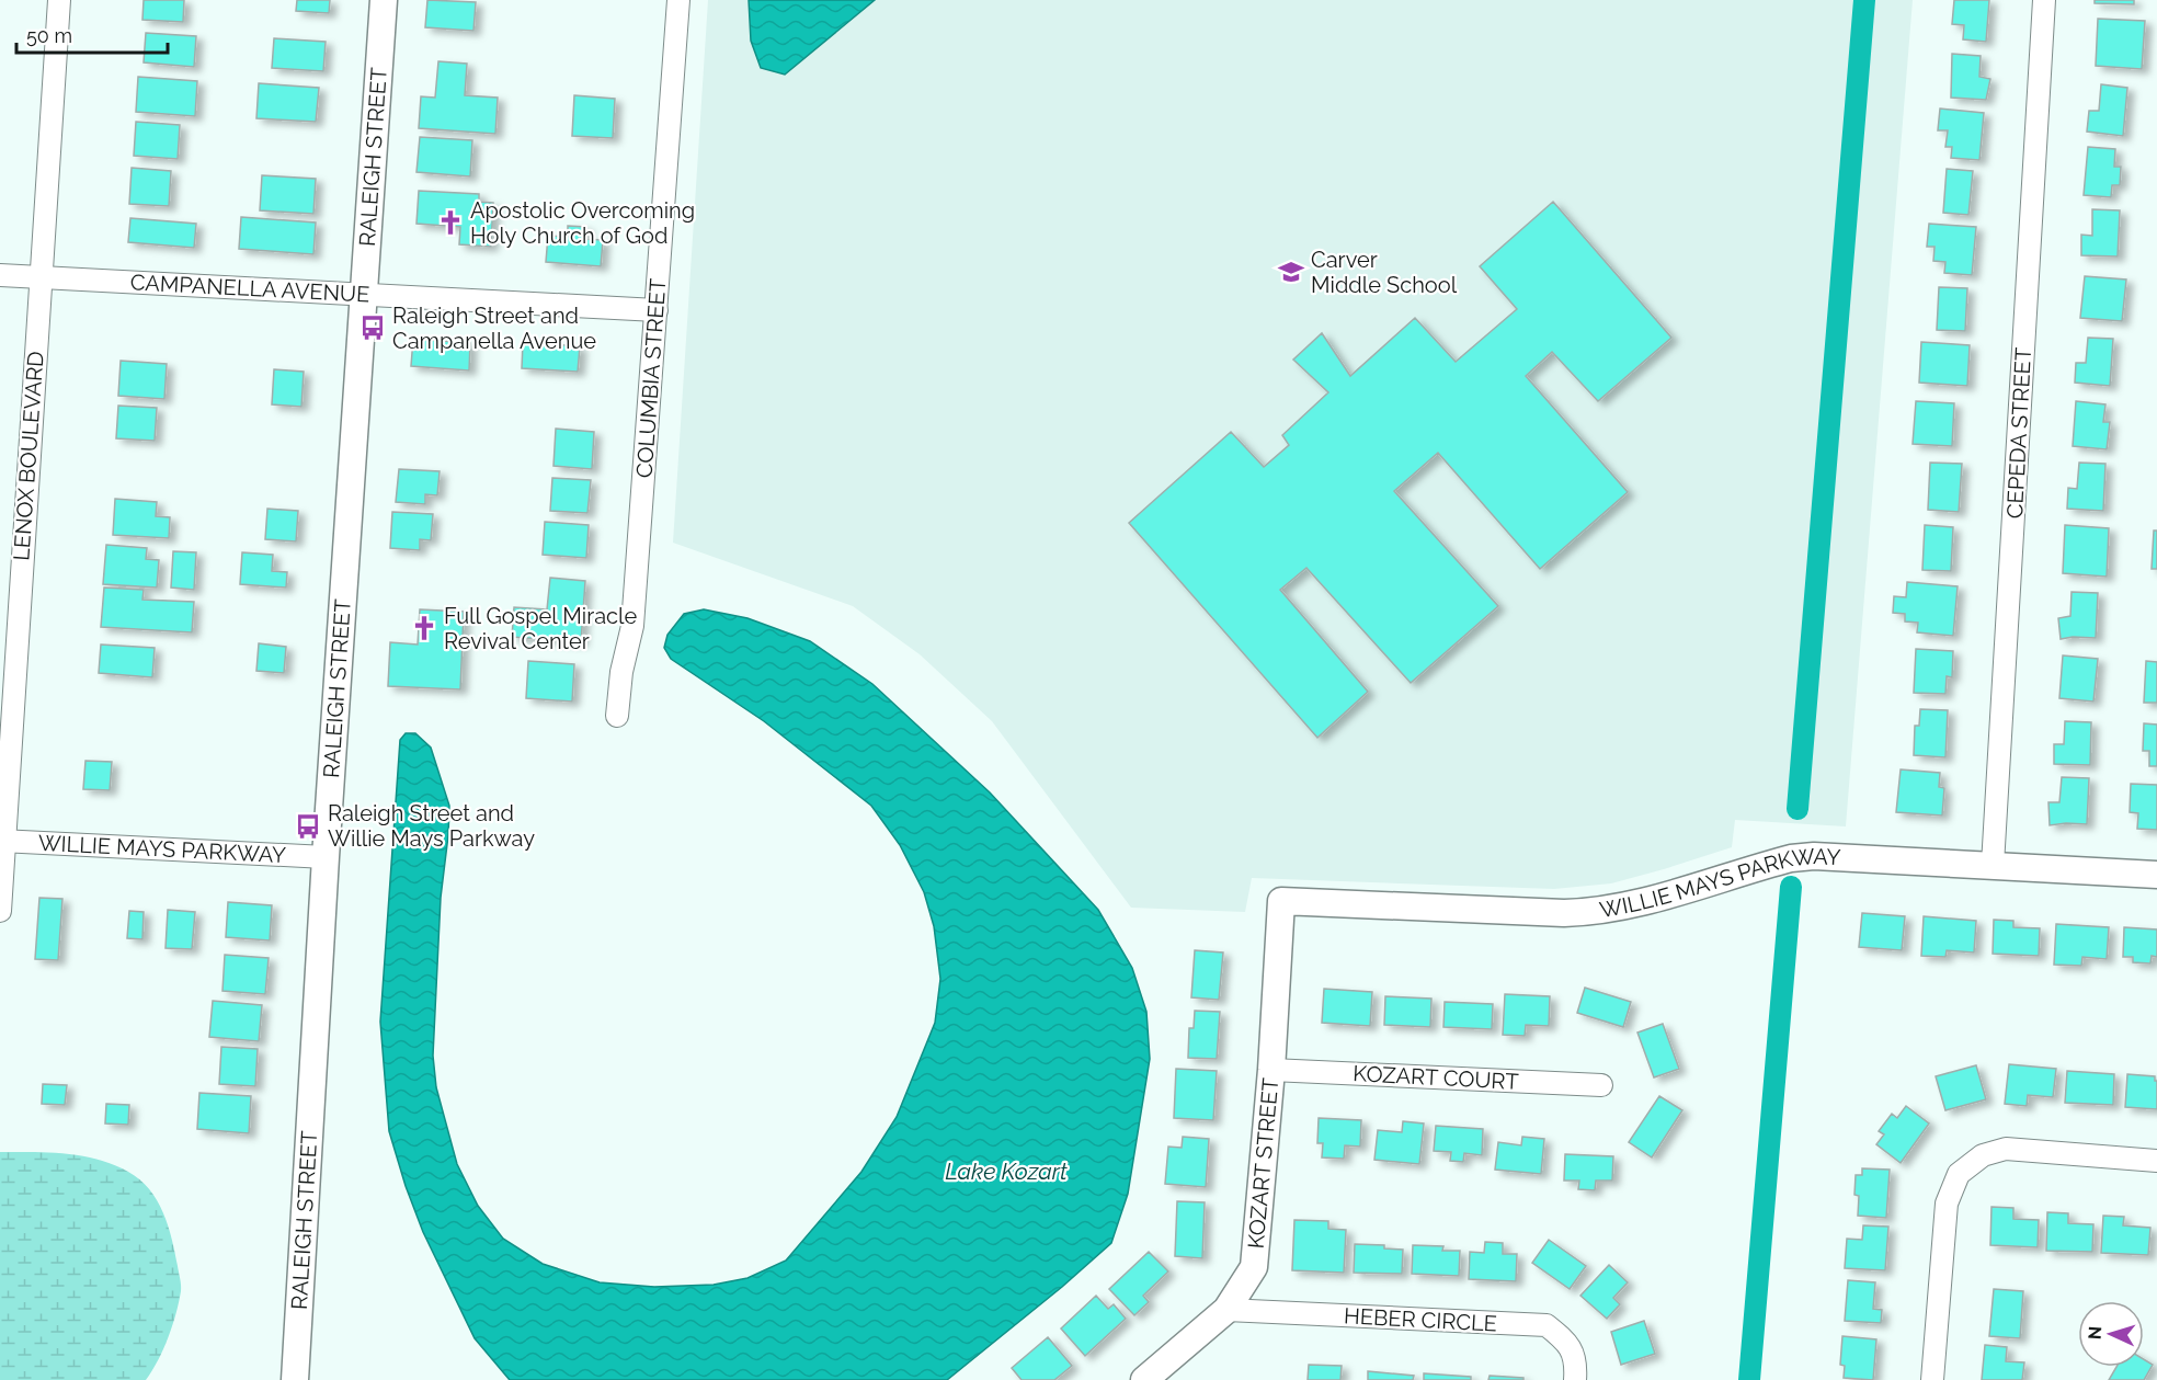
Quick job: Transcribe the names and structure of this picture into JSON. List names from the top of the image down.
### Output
{
  "streets": {
    "street": [
      "RALEIGH STREET",
      "CAMPANELLA AVENUE",
      "COLUMBIA STREET",
      "CEPEDA STREET",
      "LENOX BOULEVARD",
      "WILLIE MAYS PARKWAY",
      "KOZART COURT",
      "KOZART STREET",
      "HEBER CIRCLE"
    ]
  },
  "crossings": [
    ["RALEIGH STREET", "CAMPANELLA AVENUE"],
    ["RALEIGH STREET", "WILLIE MAYS PARKWAY"],
    ["CAMPANELLA AVENUE", "COLUMBIA STREET"],
    ["CAMPANELLA AVENUE", "LENOX BOULEVARD"],
    ["CEPEDA STREET", "WILLIE MAYS PARKWAY"],
    ["LENOX BOULEVARD", "WILLIE MAYS PARKWAY"],
    ["WILLIE MAYS PARKWAY", "KOZART STREET"],
    ["KOZART COURT", "KOZART STREET"],
    ["KOZART STREET", "HEBER CIRCLE"]
  ],
  "water": ["Lake Kozart"],
  "places": {
    "church": ["Apostolic Overcoming Holy Church of God", "Full Gospel Miracle Revival Center"],
    "school or university": ["Carver Middle School"],
    "bus stop": ["Raleigh Street and Campanella Avenue", "Raleigh Street and Willie Mays Parkway"]
  },
  "scale_bar": "50 m",
  "north": "left"
}
